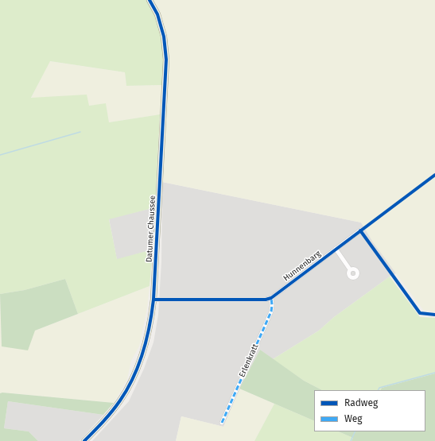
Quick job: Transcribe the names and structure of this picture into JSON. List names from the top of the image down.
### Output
{
  "streets": {
    "street": ["Datumer Chaussee", "Hunnenbarg", "Erlenkratt"]
  },
  "crossings": [
    ["Hunnenbarg", "Erlenkratt"]
  ],
  "legend": ["Radweg", "Weg"]
}
